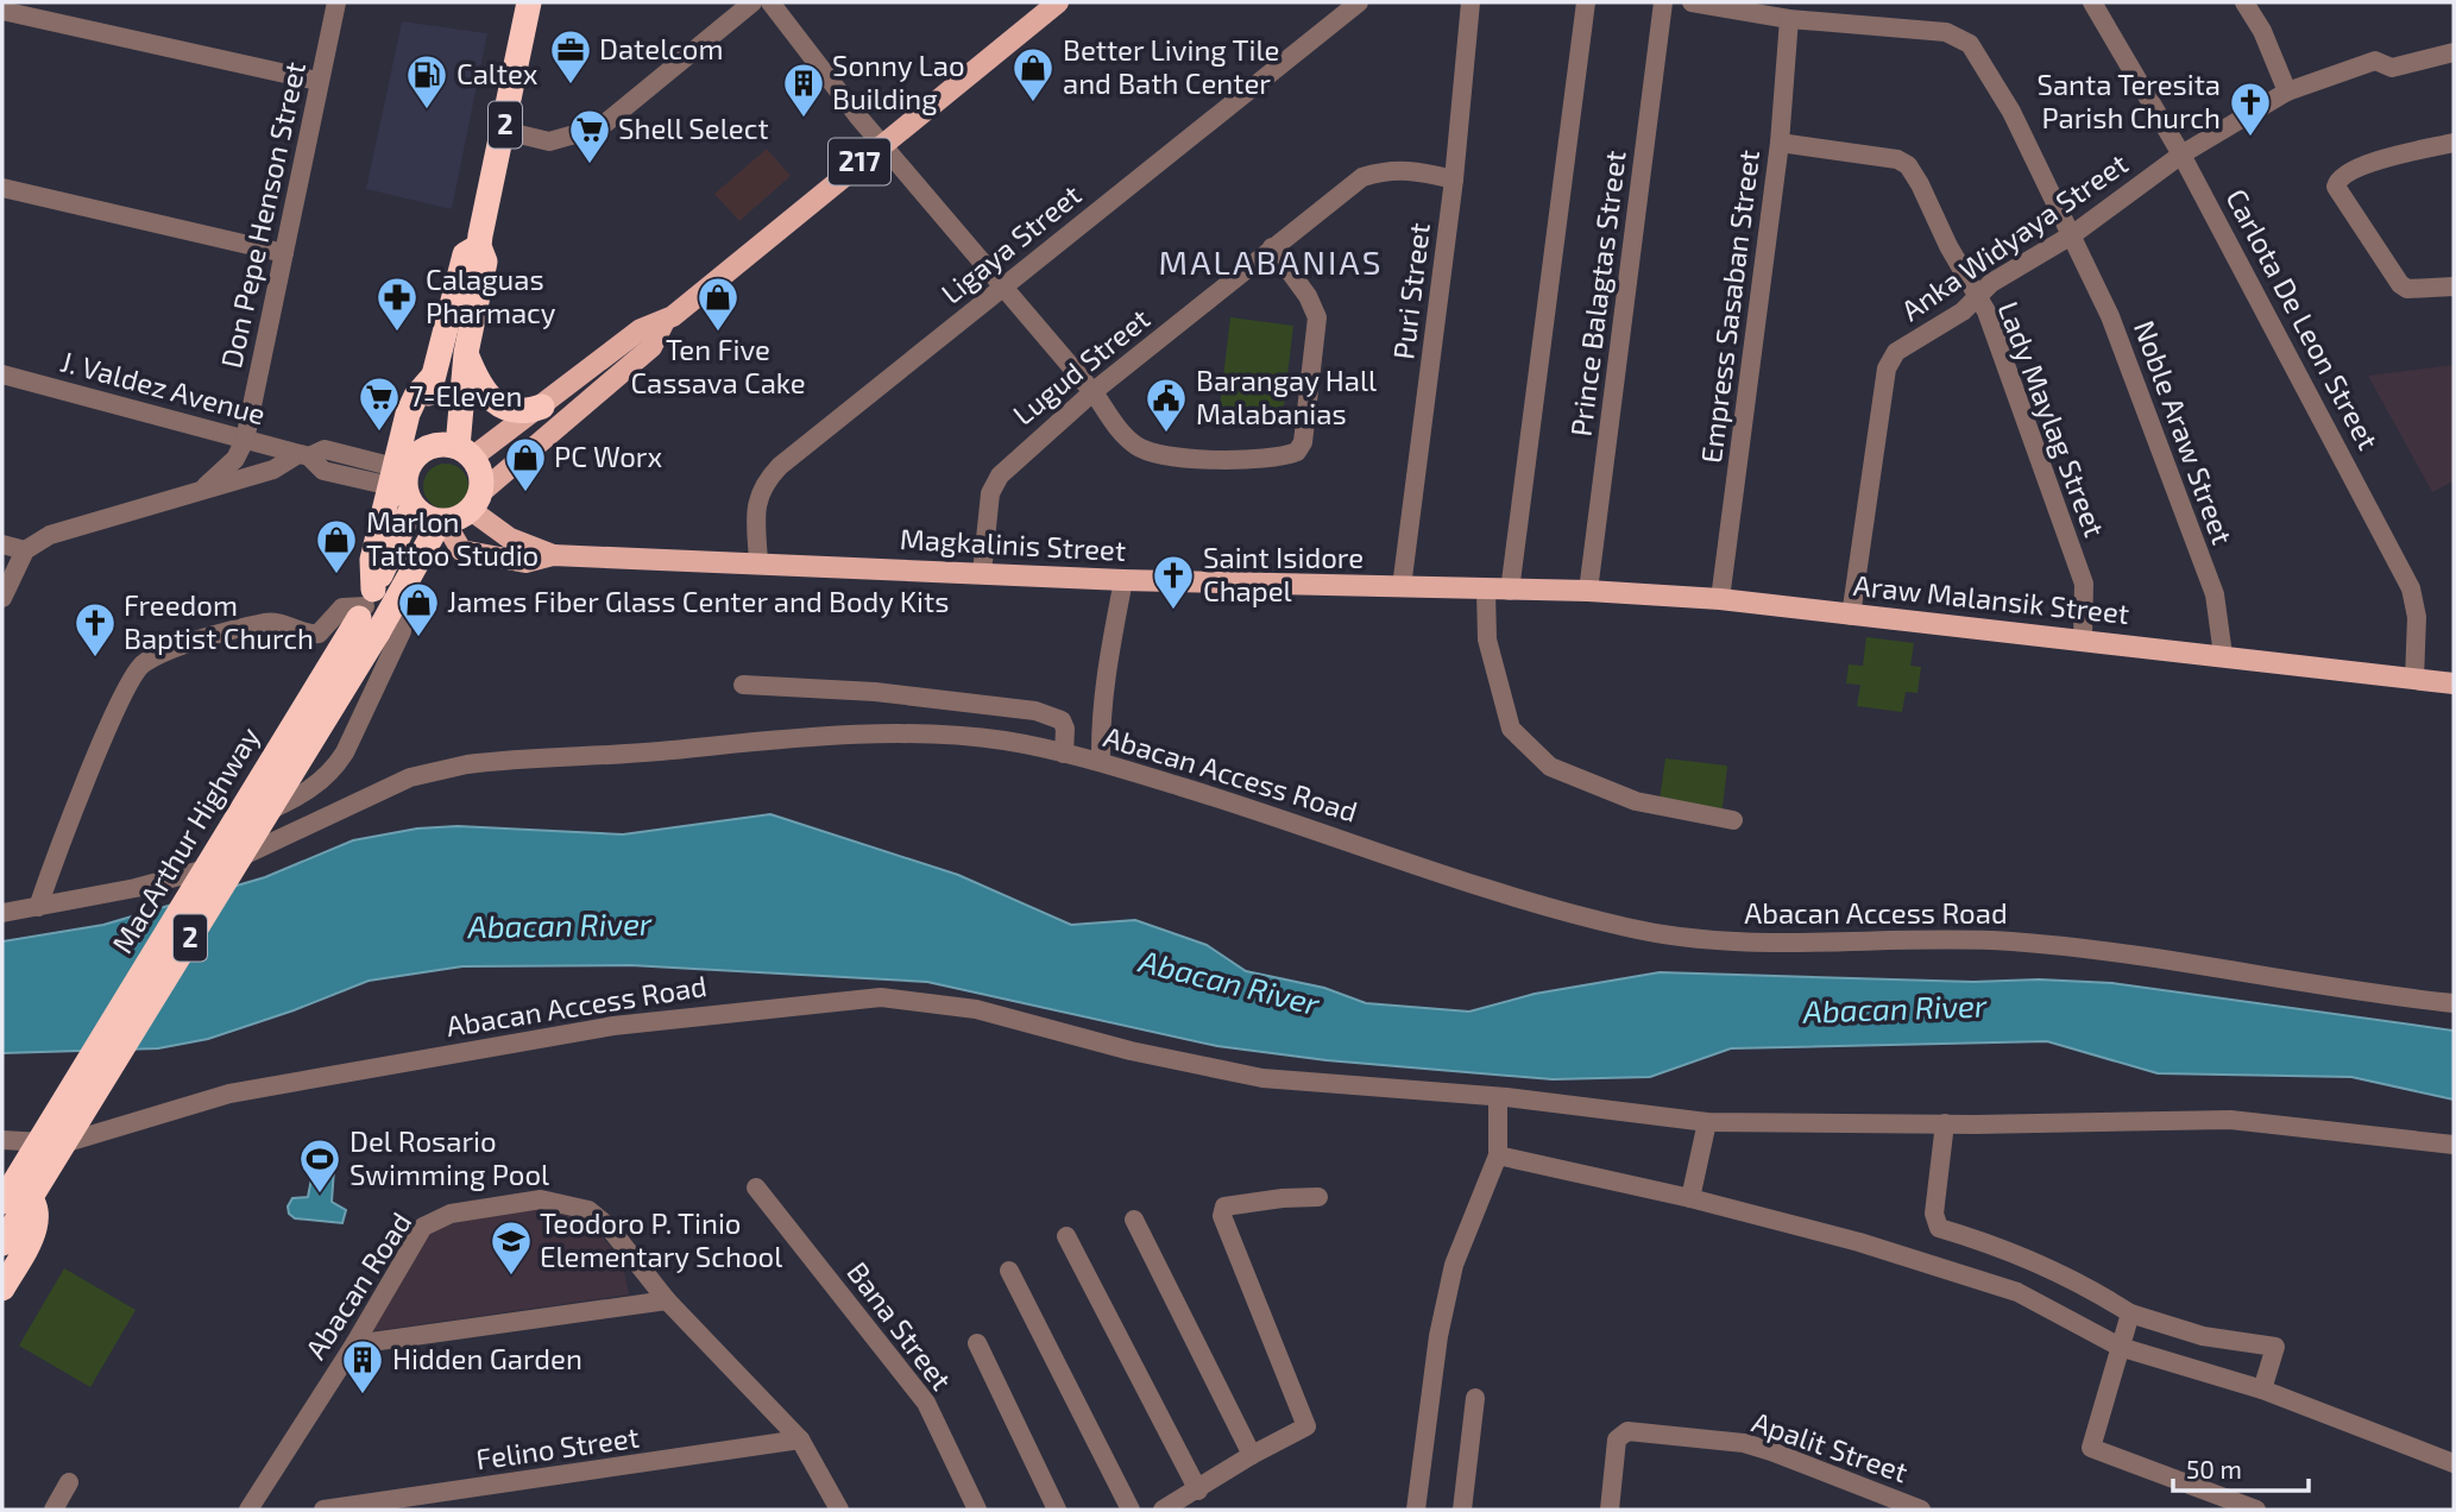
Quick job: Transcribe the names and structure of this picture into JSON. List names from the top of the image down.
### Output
{
  "streets": {
    "highway": ["2", "MacArthur Highway"],
    "main road": ["217", "Magkalinis Street", "Araw Malansik Street"],
    "street": [
      "Don Pepe Henson Street",
      "Anka Widyaya Street",
      "Ligaya Street",
      "Puri Street",
      "Prince Balagtas Street",
      "Empress Sasaban Street",
      "Carlota De Leon Street",
      "Lugud Street",
      "J. Valdez Avenue",
      "Lady Maylag Street",
      "Noble Araw Street",
      "Abacan Access Road",
      "Abacan Road",
      "Bana Street",
      "Apalit Street",
      "Felino Street"
    ]
  },
  "crossings": [
    ["2", "217"],
    ["2", "J. Valdez Avenue"],
    ["2", "Magkalinis Street"],
    ["2", "MacArthur Highway"],
    ["217", "J. Valdez Avenue"],
    ["217", "Magkalinis Street"],
    ["217", "MacArthur Highway"],
    ["Don Pepe Henson Street", "J. Valdez Avenue"],
    ["Anka Widyaya Street", "Carlota De Leon Street"],
    ["Anka Widyaya Street", "Lady Maylag Street"],
    ["Anka Widyaya Street", "Noble Araw Street"],
    ["Anka Widyaya Street", "Araw Malansik Street"],
    ["Ligaya Street", "Magkalinis Street"],
    ["Puri Street", "Lugud Street"],
    ["Puri Street", "Magkalinis Street"],
    ["Prince Balagtas Street", "Araw Malansik Street"],
    ["Empress Sasaban Street", "Lady Maylag Street"],
    ["Empress Sasaban Street", "Noble Araw Street"],
    ["Empress Sasaban Street", "Araw Malansik Street"],
    ["Carlota De Leon Street", "Araw Malansik Street"],
    ["Lugud Street", "Magkalinis Street"],
    ["J. Valdez Avenue", "Magkalinis Street"],
    ["J. Valdez Avenue", "MacArthur Highway"],
    ["Lady Maylag Street", "Araw Malansik Street"],
    ["Noble Araw Street", "Araw Malansik Street"],
    ["Magkalinis Street", "Araw Malansik Street"],
    ["Magkalinis Street", "MacArthur Highway"],
    ["Abacan Road", "Felino Street"]
  ],
  "districts": ["MALABANIAS"],
  "water": ["Abacan River"],
  "places": {
    "office": ["Datelcom"],
    "shop": [
      "Better Living Tile and Bath Center",
      "Ten Five Cassava Cake",
      "PC Worx",
      "Marlon Tattoo Studio",
      "James Fiber Glass Center and Body Kits"
    ],
    "fuel station": ["Caltex"],
    "building": ["Sonny Lao Building", "Hidden Garden"],
    "church": ["Santa Teresita Parish Church", "Saint Isidore Chapel", "Freedom Baptist Church"],
    "supermarket": ["Shell Select", "7-Eleven"],
    "pharmacy": ["Calaguas Pharmacy"],
    "public building": ["Barangay Hall Malabanias"],
    "sports": ["Del Rosario Swimming Pool"],
    "school or university": ["Teodoro P. Tinio Elementary School"]
  },
  "scale_bar": "50 m"
}
